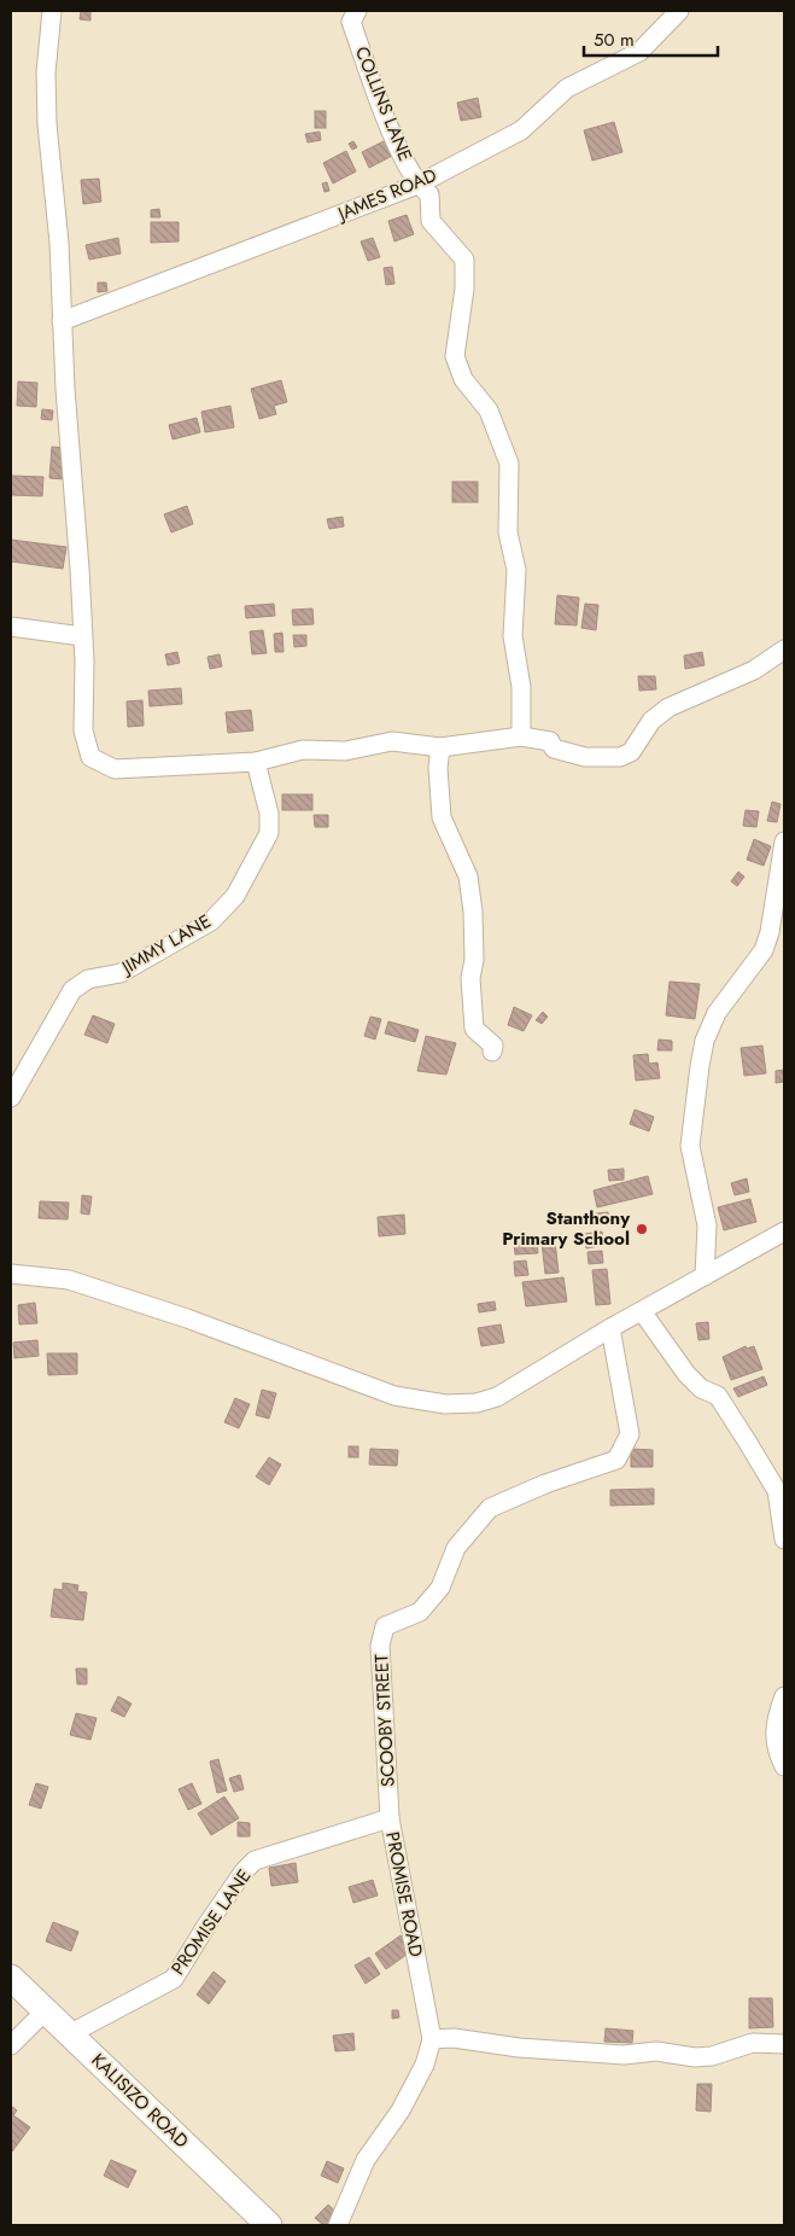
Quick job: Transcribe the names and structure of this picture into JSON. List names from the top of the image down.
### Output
{
  "streets": {
    "street": [
      "COLLINS LANE",
      "JAMES ROAD",
      "JIMMY LANE",
      "SCOOBY STREET",
      "PROMISE ROAD",
      "PROMISE LANE",
      "KALISIZO ROAD"
    ]
  },
  "crossings": [
    ["COLLINS LANE", "JAMES ROAD"],
    ["SCOOBY STREET", "PROMISE ROAD"],
    ["PROMISE ROAD", "PROMISE LANE"],
    ["PROMISE LANE", "KALISIZO ROAD"]
  ],
  "places": ["Stanthony Primary School"],
  "scale_bar": "50 m"
}
